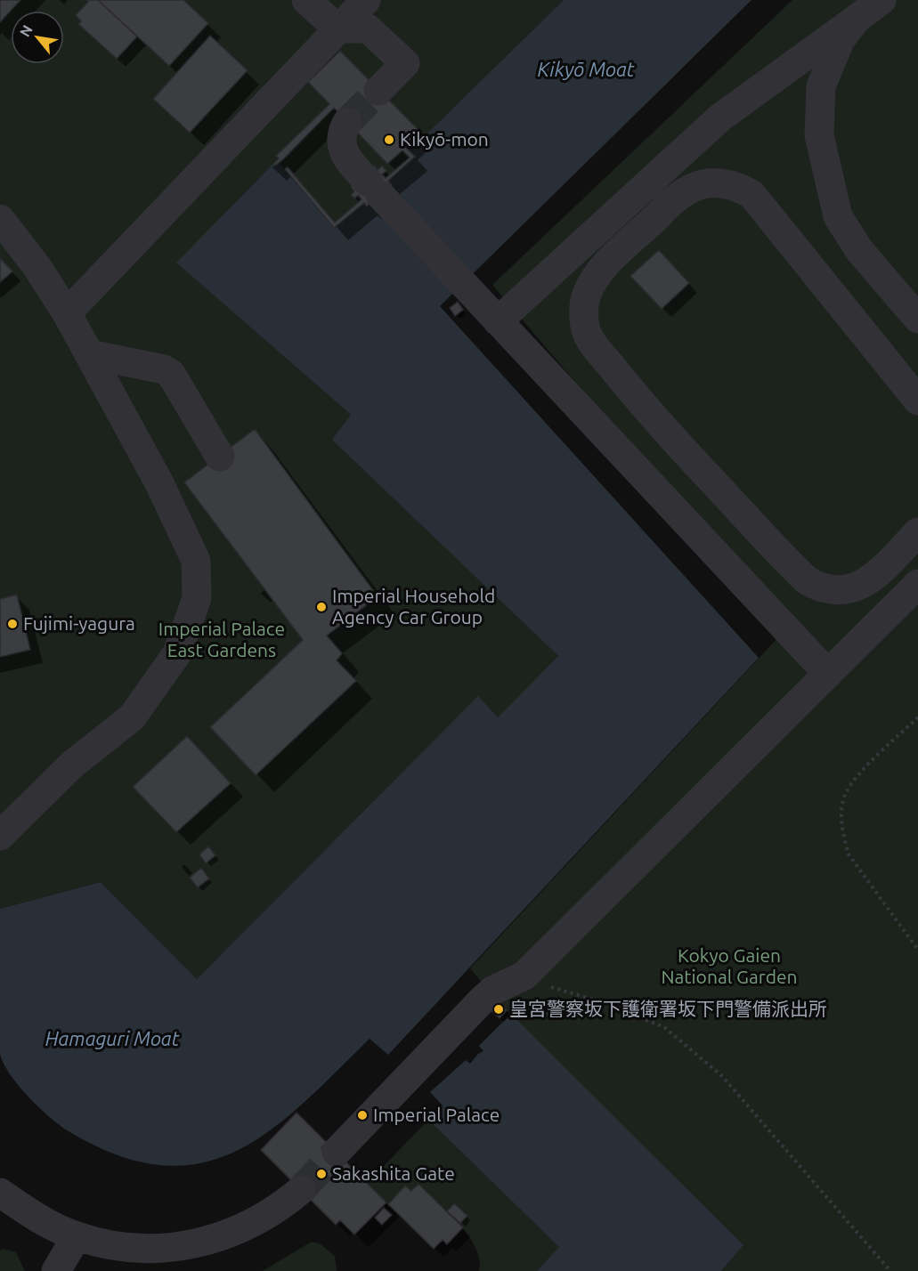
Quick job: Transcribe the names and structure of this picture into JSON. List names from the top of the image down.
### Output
{
  "water": ["Kikyō Moat", "Hamaguri Moat"],
  "parks": ["Imperial Palace East Gardens", "Kokyo Gaien National Garden"],
  "places": [
    "Kikyō-mon",
    "Imperial Household Agency Car Group",
    "Fujimi-yagura",
    "皇宮警察坂下護衛署坂下門警備派出所",
    "Imperial Palace",
    "Sakashita Gate"
  ],
  "north": "top left"
}
